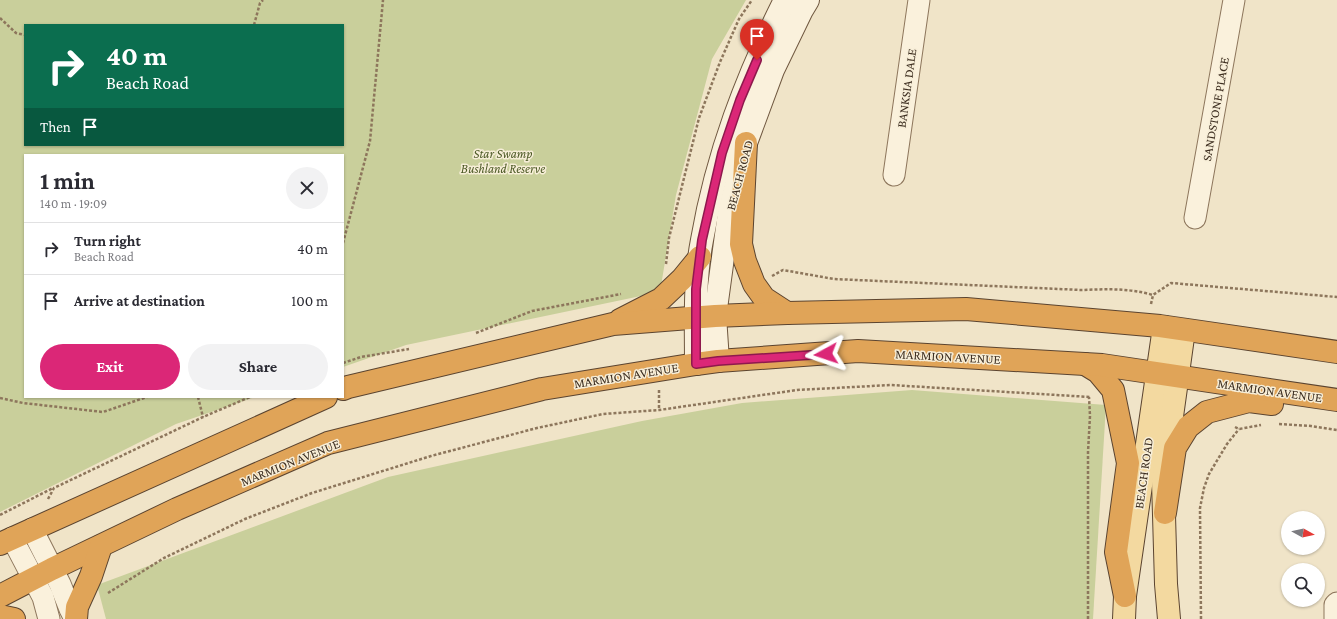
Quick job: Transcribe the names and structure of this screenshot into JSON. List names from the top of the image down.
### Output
{
  "streets": {
    "highway": ["MARMION AVENUE"],
    "main road": ["BEACH ROAD"],
    "street": ["BANKSIA DALE", "SANDSTONE PLACE"]
  },
  "crossings": [
    ["BEACH ROAD", "MARMION AVENUE"]
  ],
  "parks": ["Star Swamp Bushland Reserve"],
  "north": "right",
  "page": {
    "turn": ["40 m", "Beach Road"],
    "then": "Then",
    "heading": ["1 min", "140 m · 19:09"],
    "list": [
      {
        "name": "Turn right",
        "note": "Beach Road",
        "value": "40 m"
      },
      {
        "name": "Arrive at destination",
        "value": "100 m"
      }
    ],
    "buttons": ["Exit", "Share"]
  }
}
